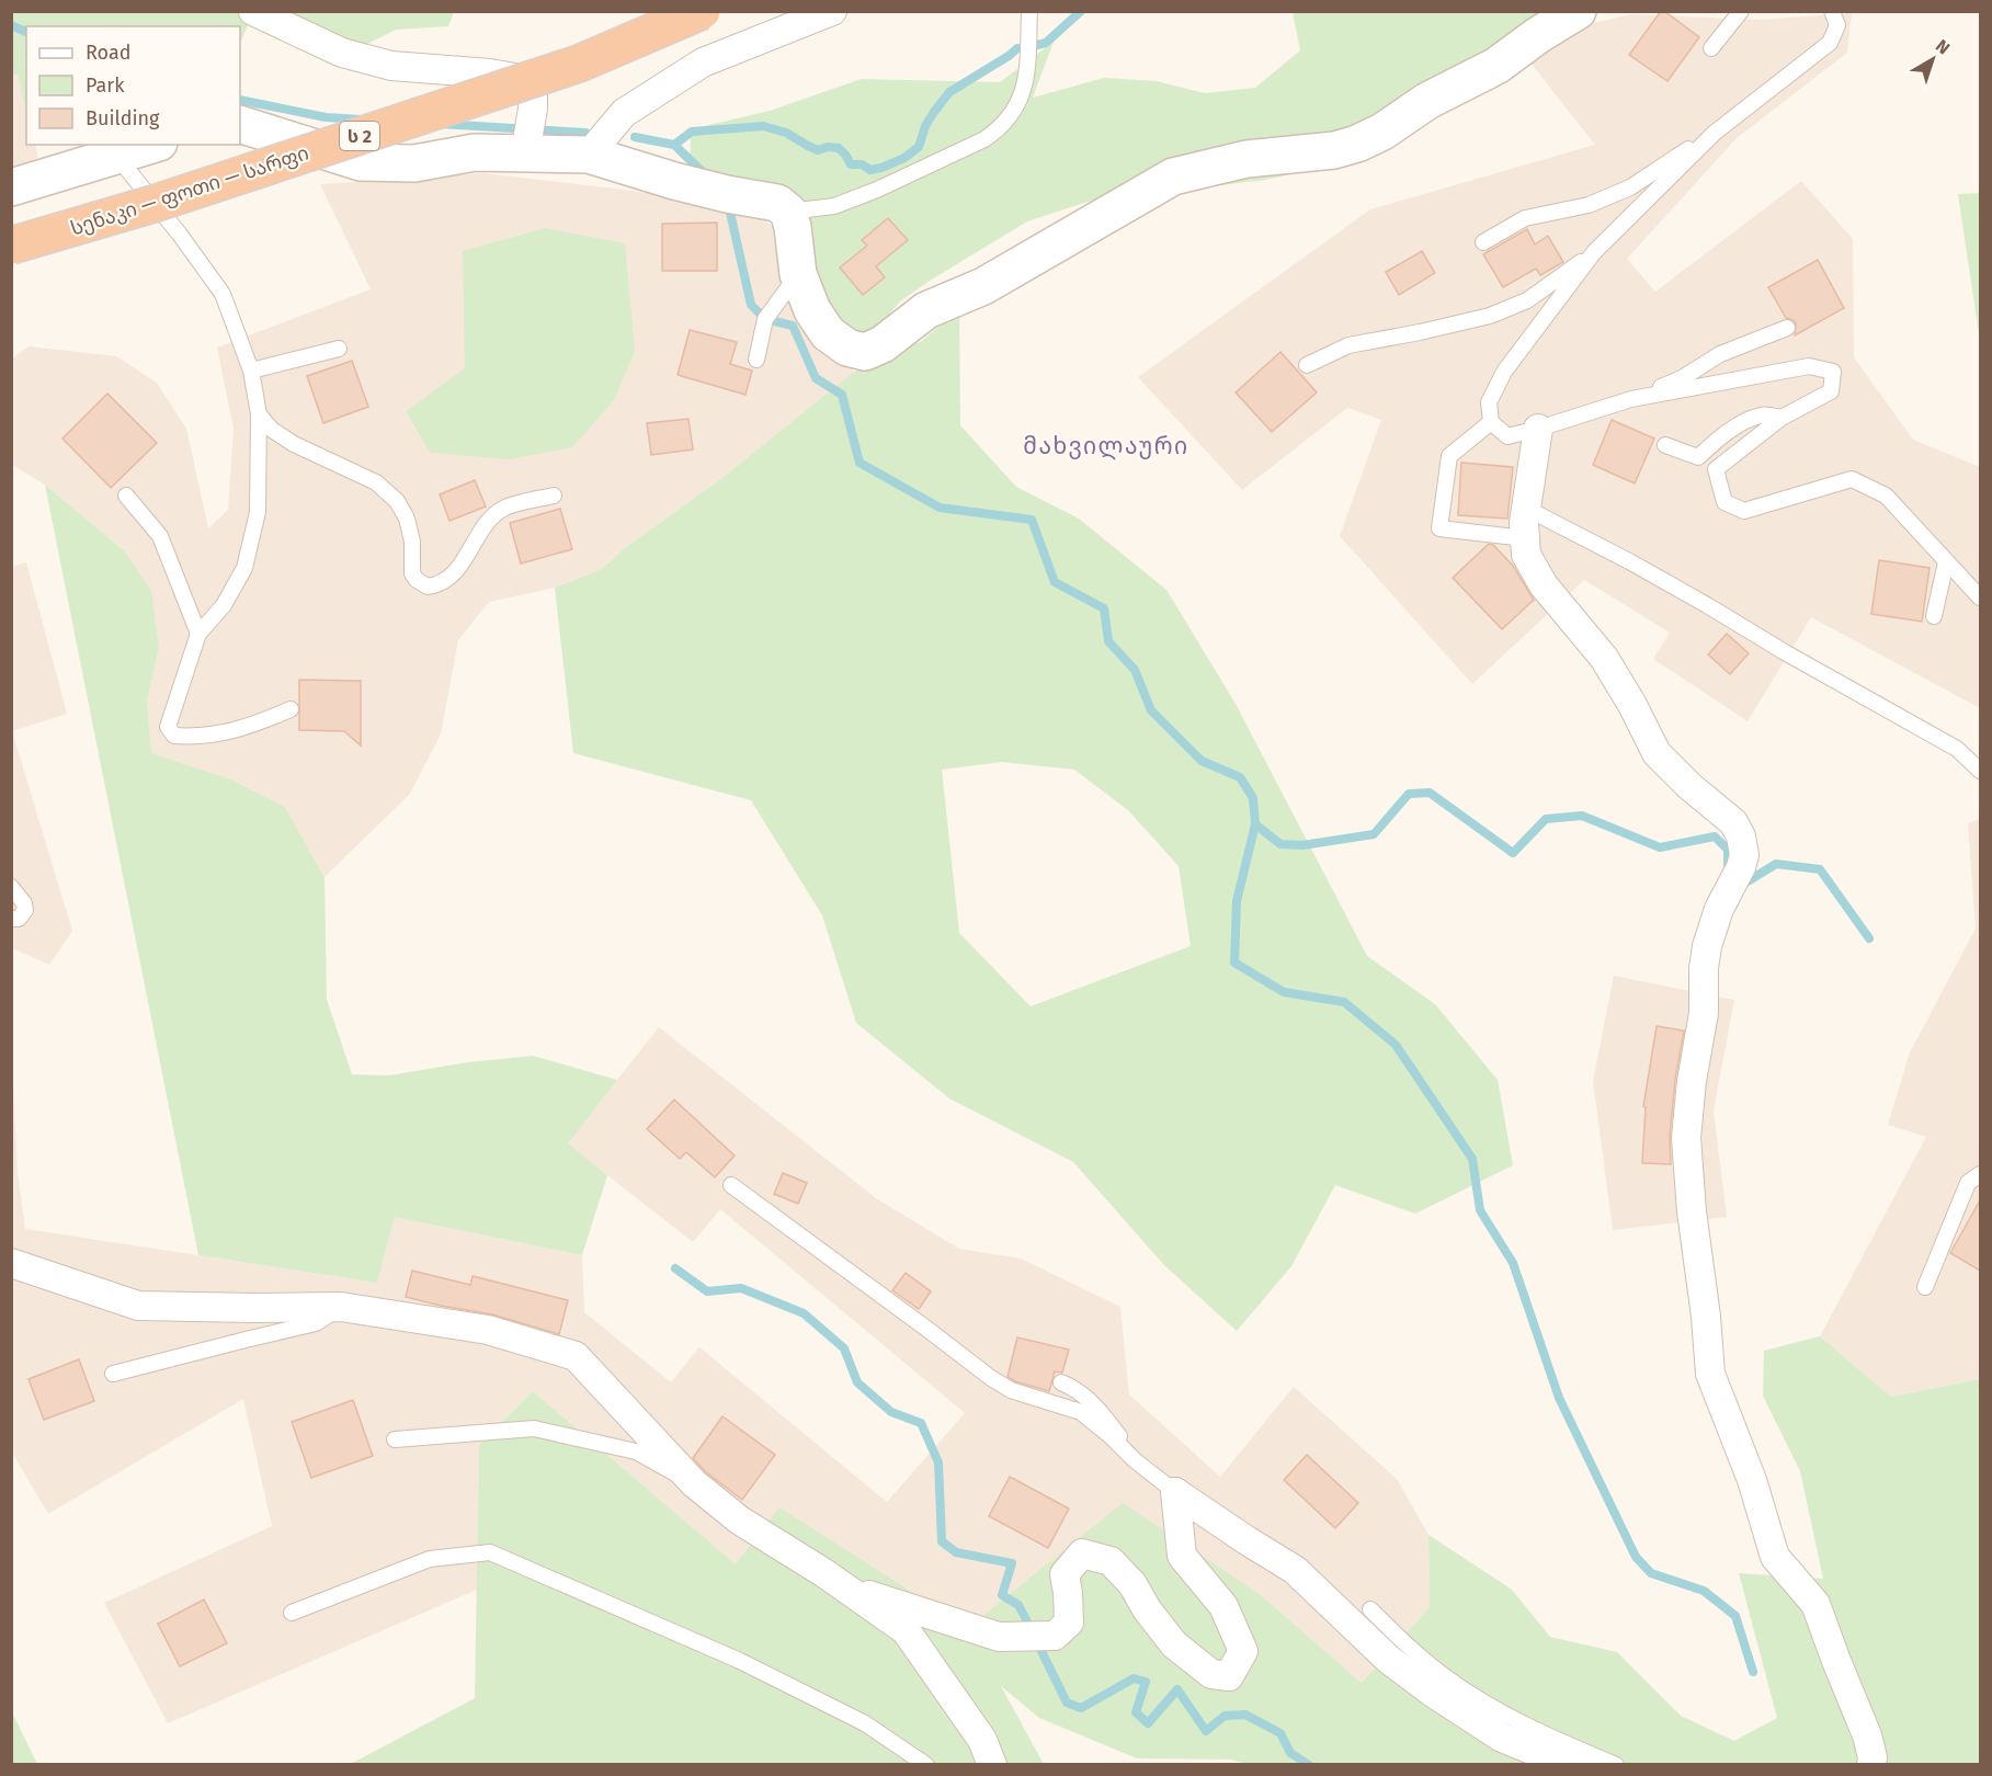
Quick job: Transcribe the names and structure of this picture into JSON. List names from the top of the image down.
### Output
{
  "streets": {
    "highway": ["ს 2", "სენაკი — ფოთი — სარფი"]
  },
  "districts": ["მახვილაური"],
  "legend": ["Road", "Park", "Building"],
  "north": "top right"
}
